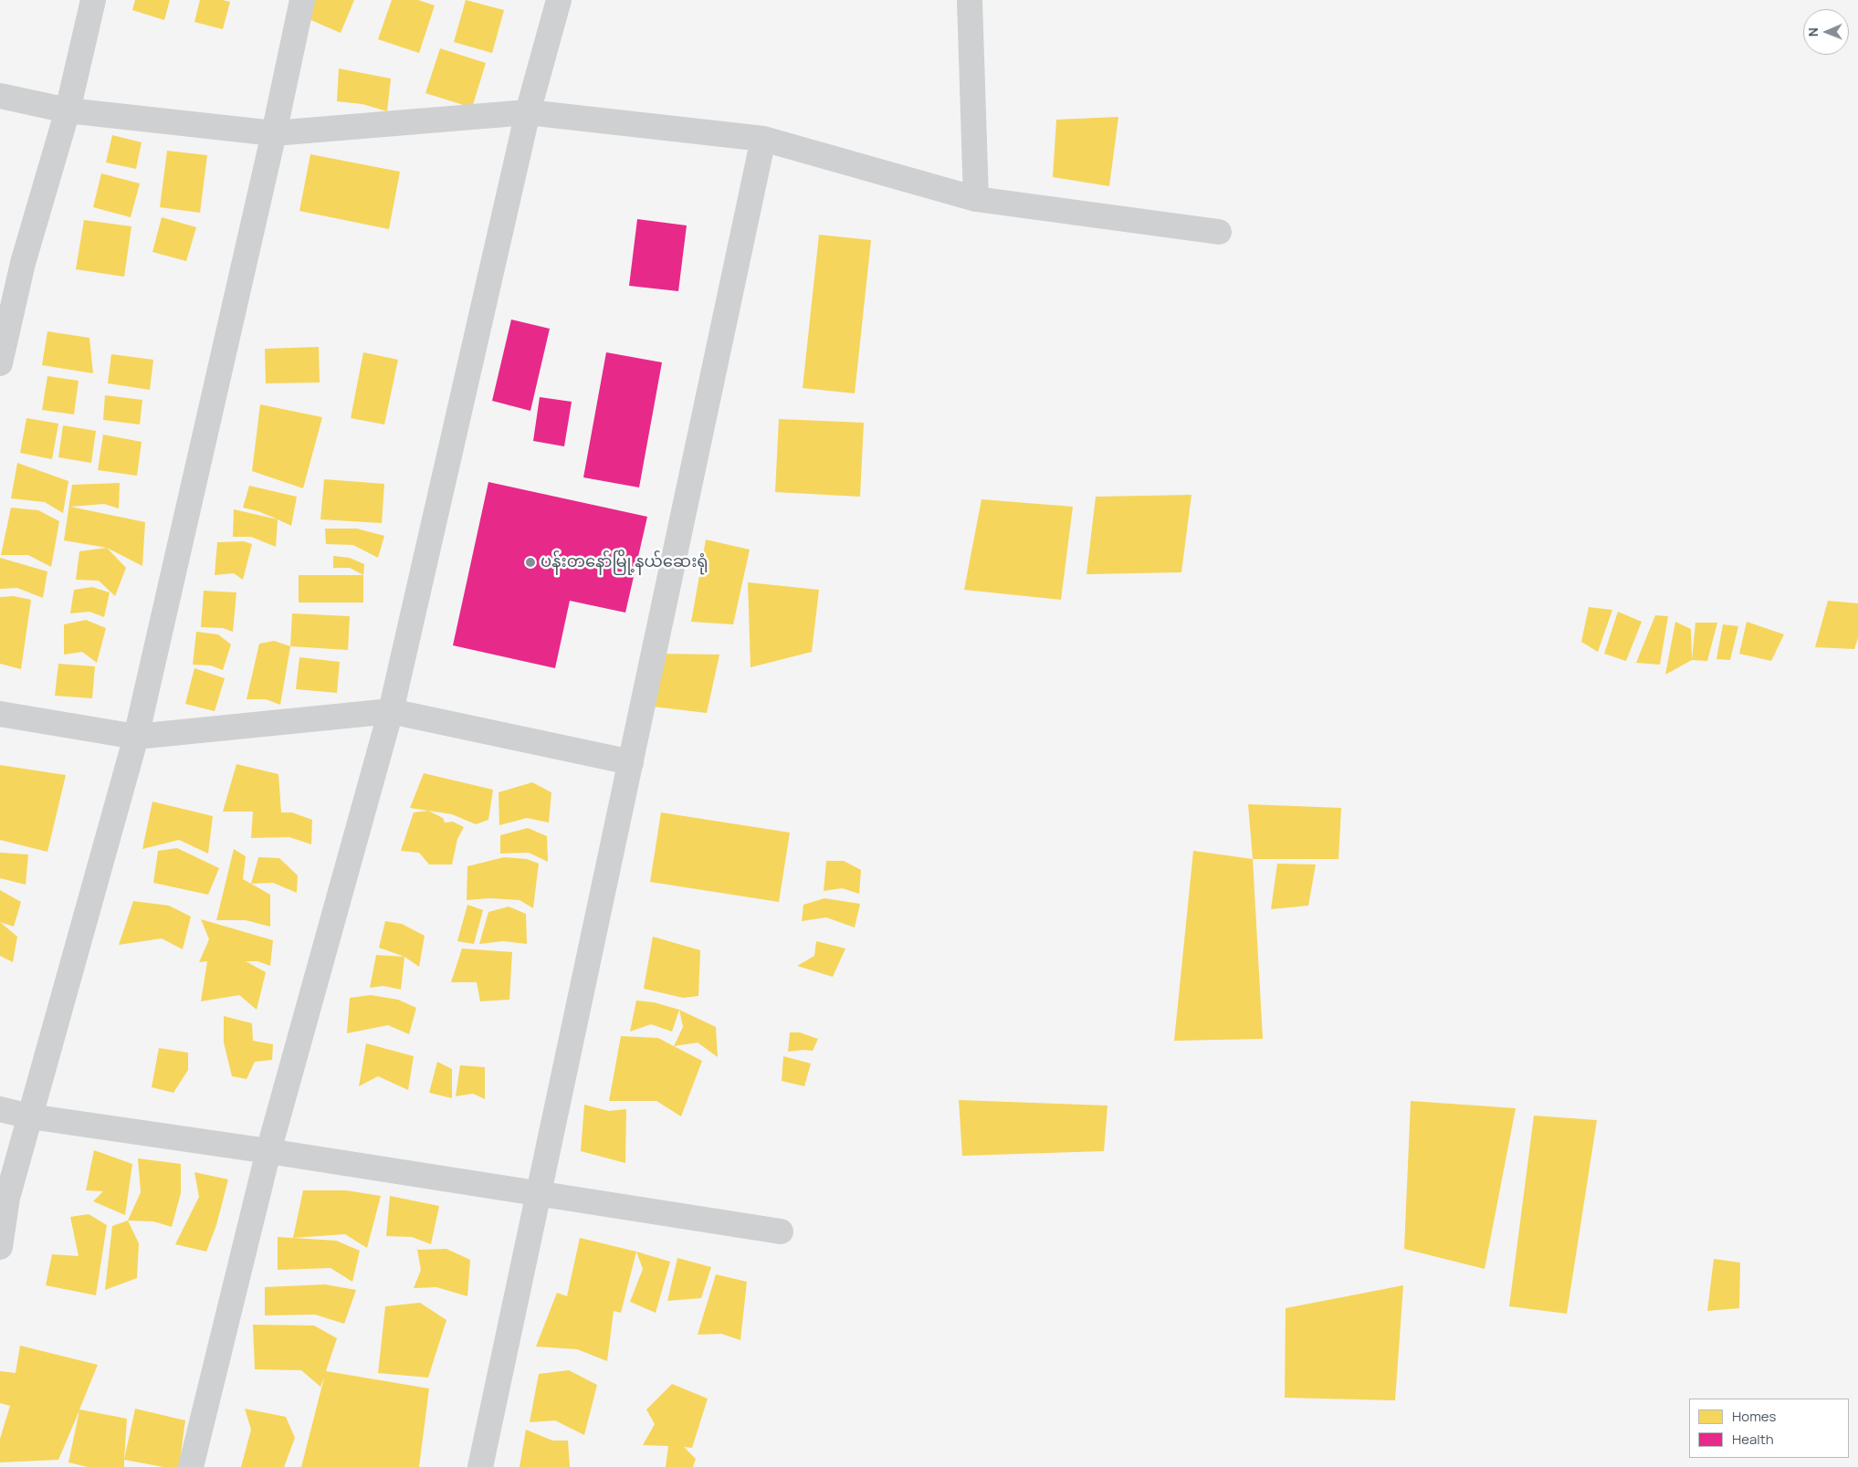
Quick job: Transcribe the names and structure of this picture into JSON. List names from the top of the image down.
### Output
{
  "places": ["ပန်းတနော်မြို့နယ်ဆေးရုံ"],
  "legend": ["Homes", "Health"],
  "north": "left"
}
